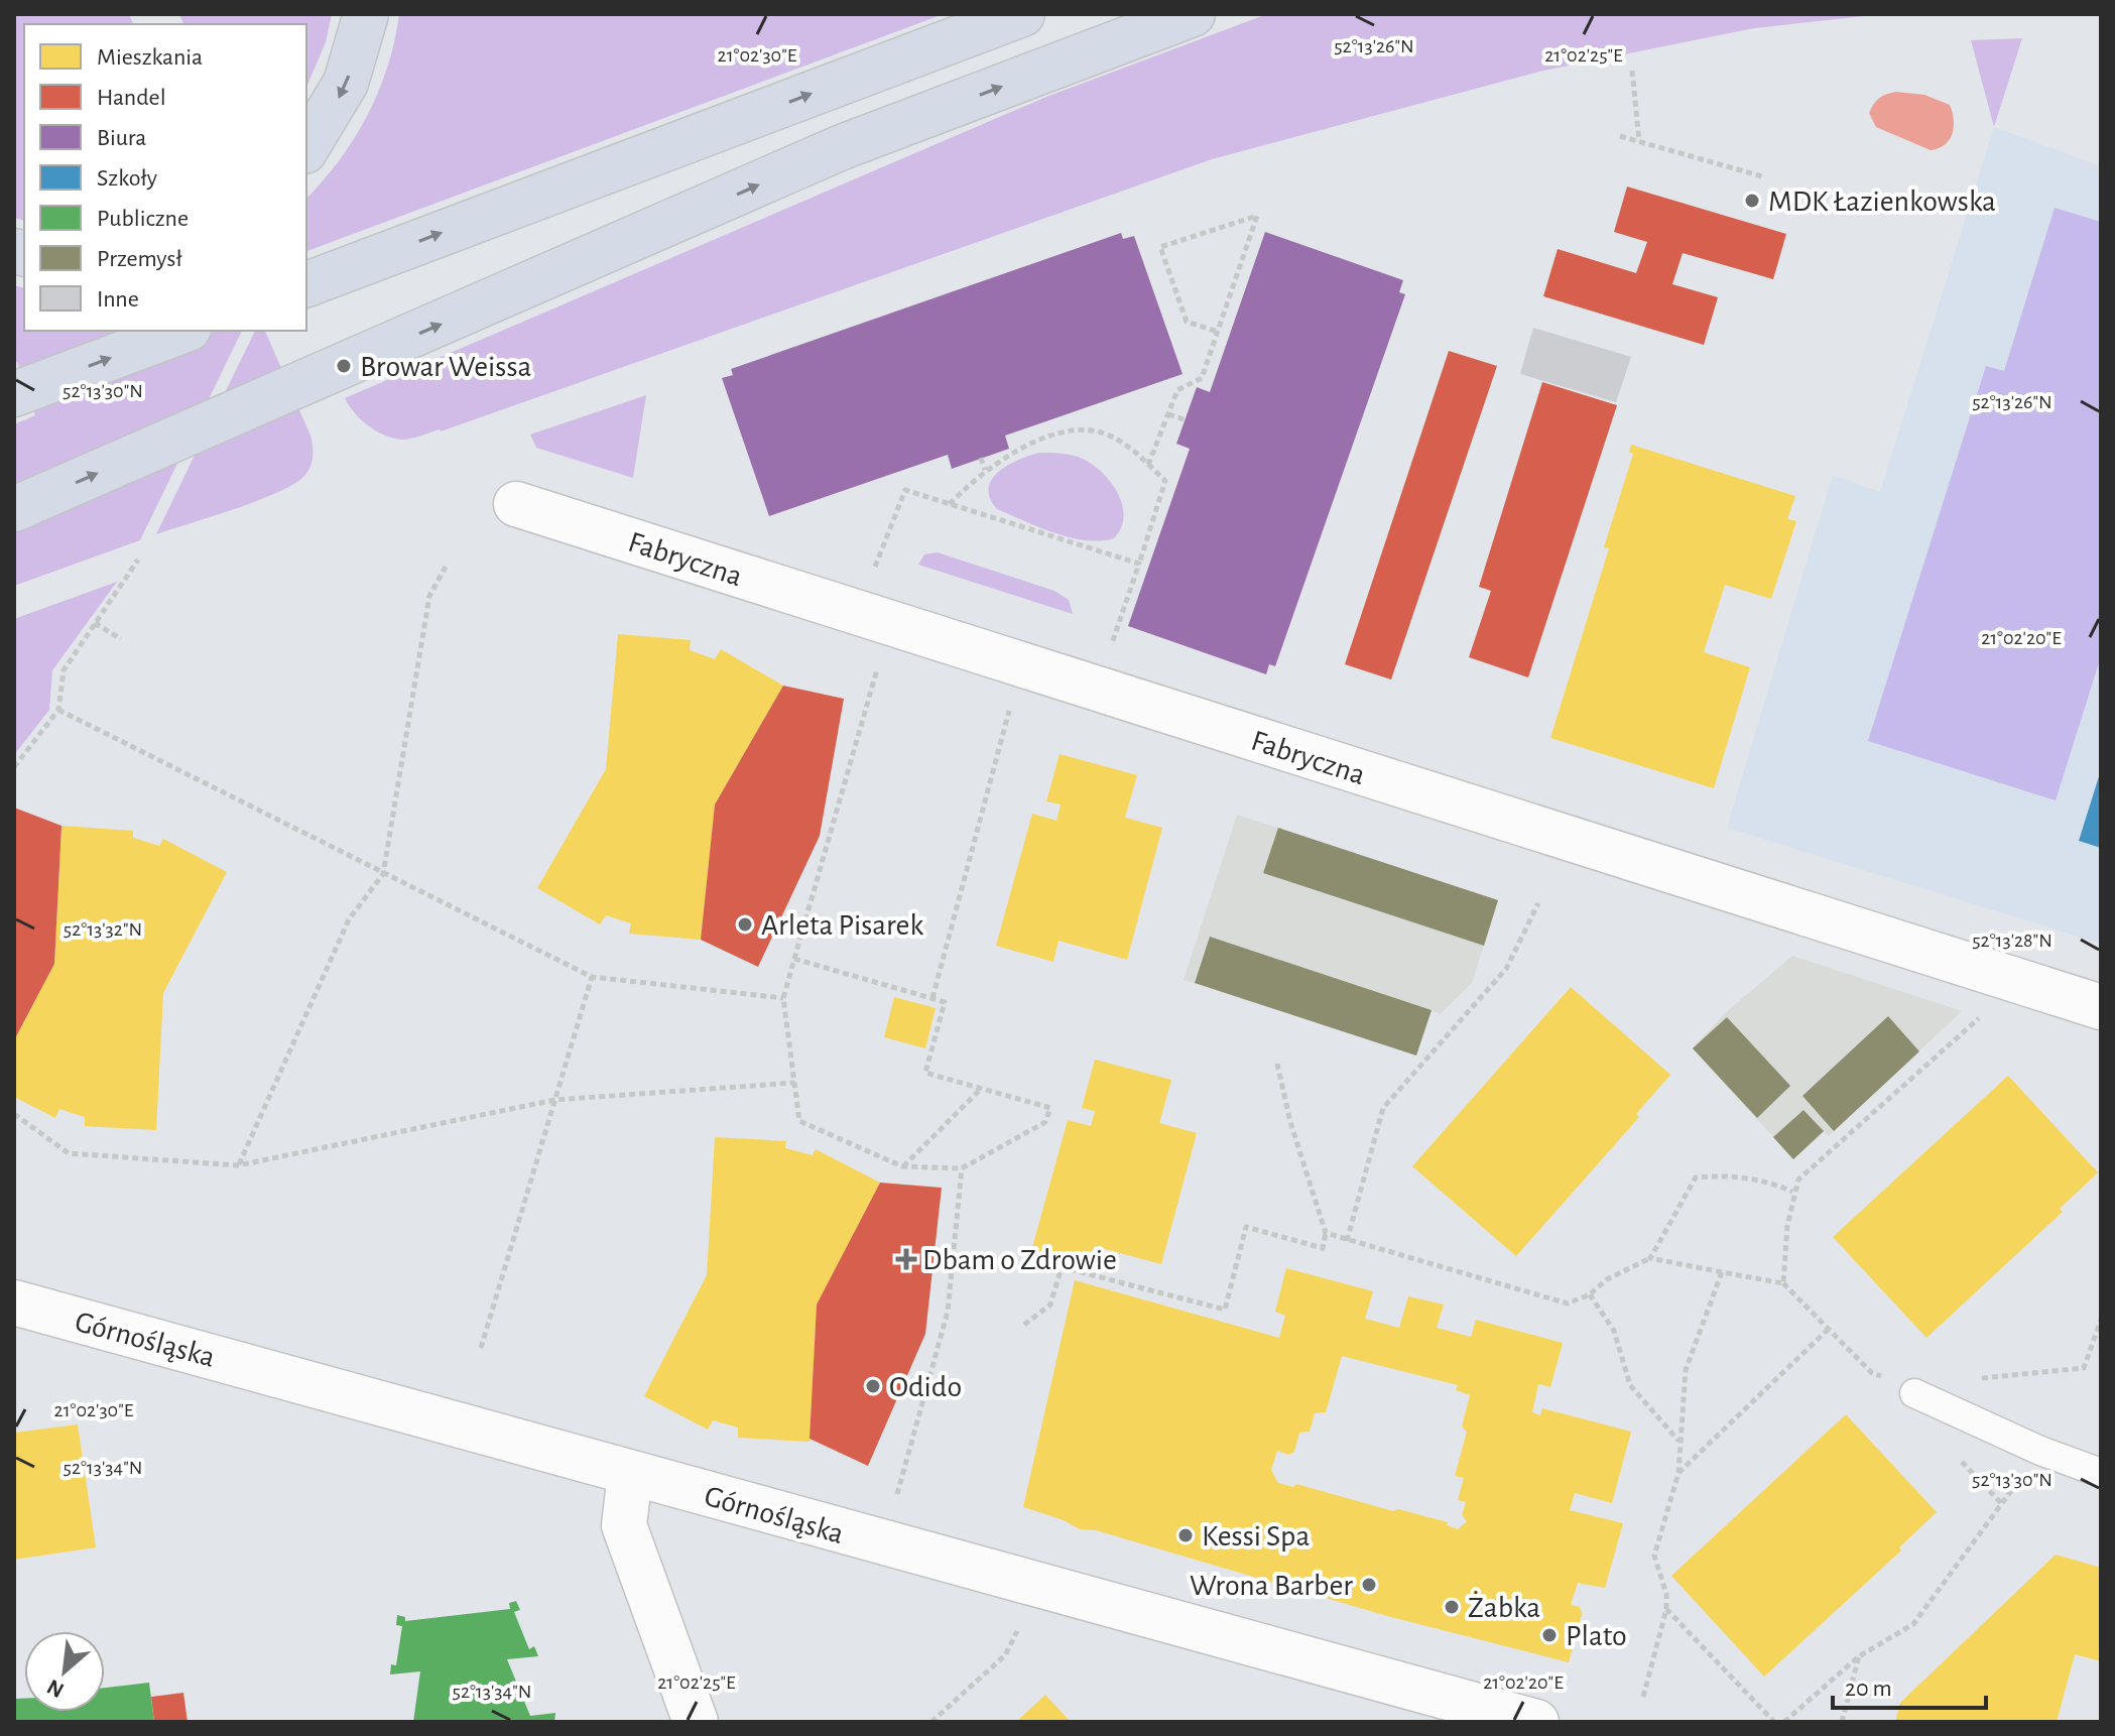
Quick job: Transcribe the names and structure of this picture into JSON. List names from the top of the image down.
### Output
{
  "streets": {
    "street": ["Fabryczna", "Górnośląska"]
  },
  "places": {
    "other": [
      "MDK Łazienkowska",
      "Browar Weissa",
      "Arleta Pisarek",
      "Odido",
      "Kessi Spa",
      "Wrona Barber",
      "Żabka",
      "Plato"
    ],
    "health": ["Dbam o Zdrowie"]
  },
  "legend": [
    "Mieszkania",
    "Handel",
    "Biura",
    "Szkoły",
    "Publiczne",
    "Przemysł",
    "Inne"
  ],
  "scale_bar": "20 m",
  "north": "bottom left",
  "coordinates": [
    "52°13'26\"N",
    "21°02'30\"E",
    "21°02'25\"E",
    "52°13'30\"N",
    "21°02'20\"E",
    "52°13'32\"N",
    "52°13'28\"N",
    "52°13'34\"N"
  ]
}
